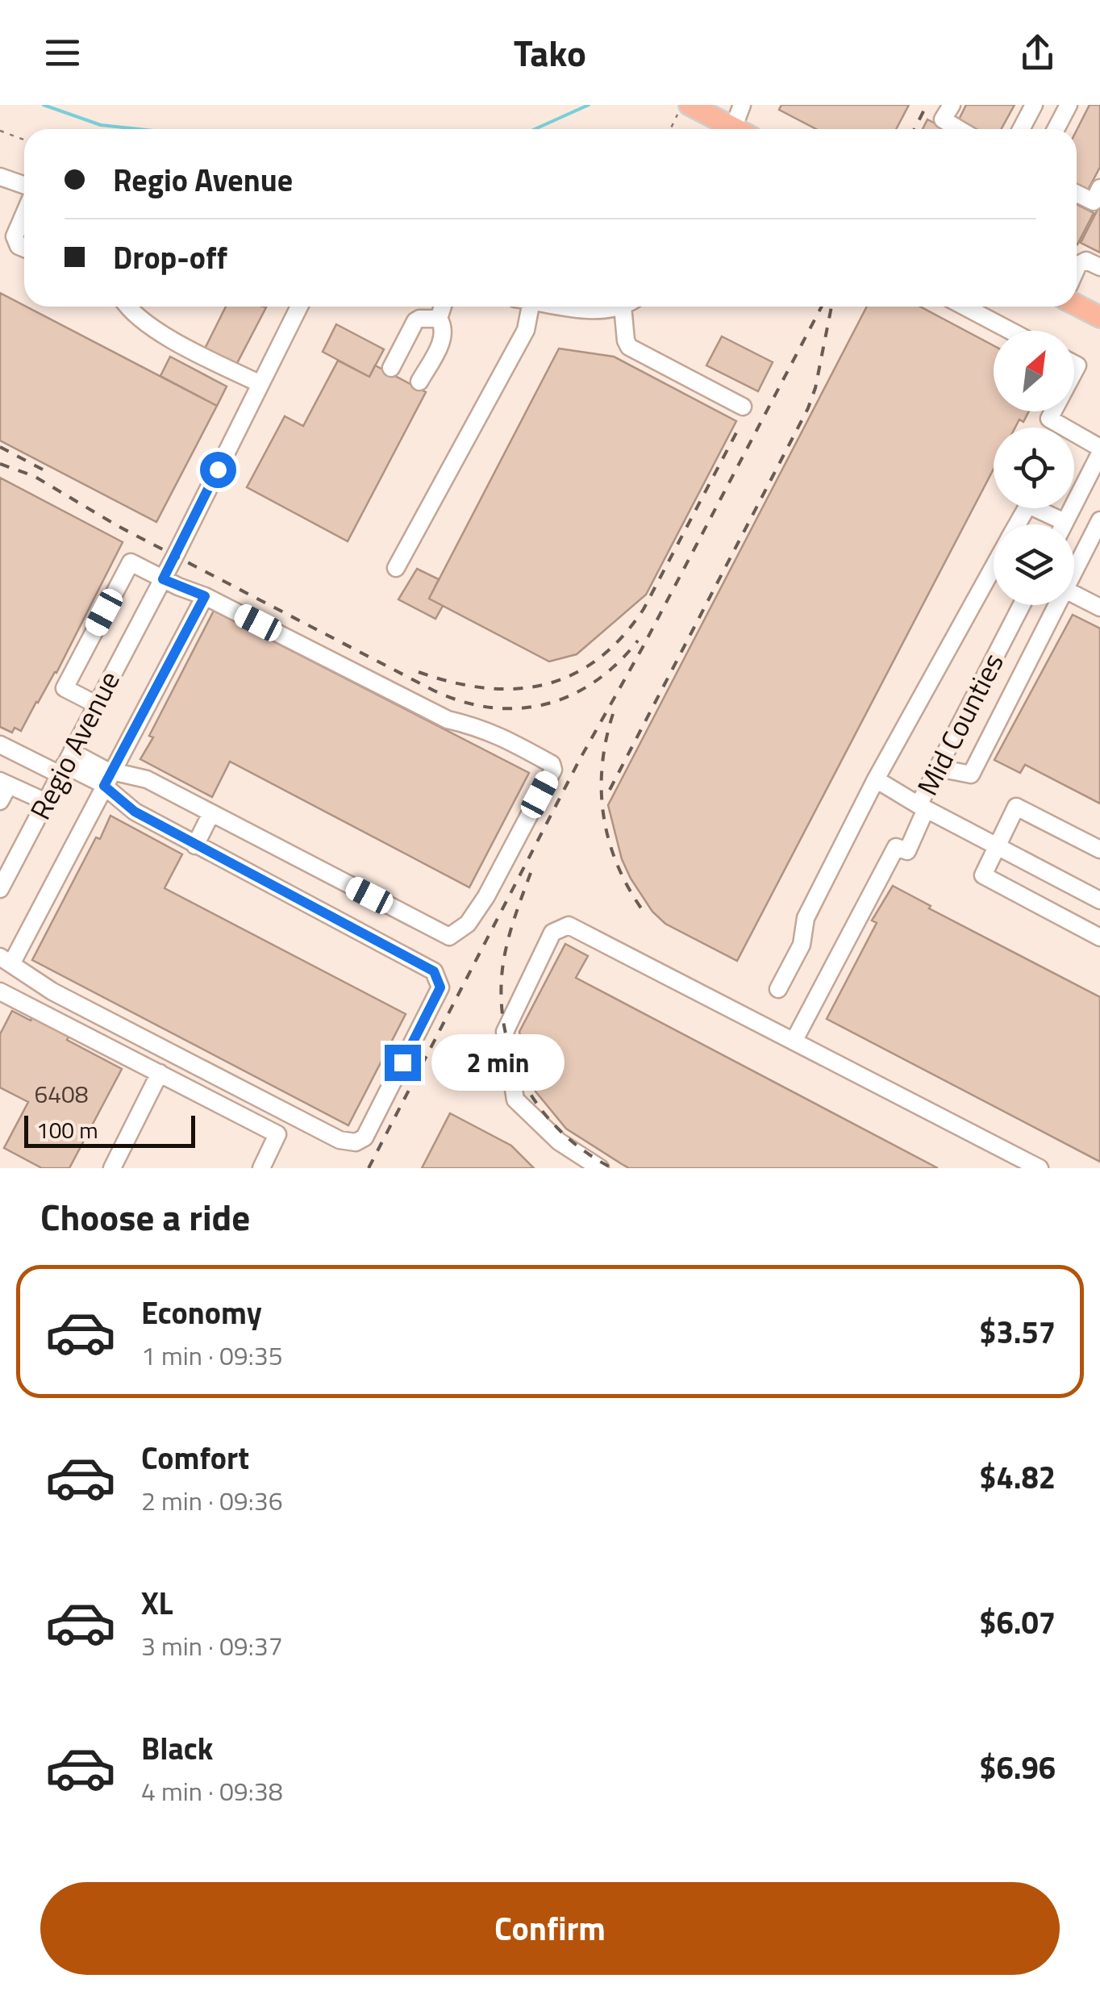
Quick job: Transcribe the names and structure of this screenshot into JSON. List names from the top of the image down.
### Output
{
  "streets": {
    "street": ["Mid Counties", "Regio Avenue"]
  },
  "house_numbers": ["6408"],
  "scale_bar": "100 m",
  "north": "top right",
  "page": {
    "header": "Tako",
    "banner": ["Regio Avenue", "Drop-off"],
    "bubble": "2 min",
    "scale": "100 m",
    "heading": "Choose a ride",
    "list": [
      {
        "name": "Economy",
        "note": "1 min · 09:35",
        "value": "$3.57"
      },
      {
        "name": "Comfort",
        "note": "2 min · 09:36",
        "value": "$4.82"
      },
      {
        "name": "XL",
        "note": "3 min · 09:37",
        "value": "$6.07"
      },
      {
        "name": "Black",
        "note": "4 min · 09:38",
        "value": "$6.96"
      }
    ],
    "buttons": "Confirm"
  }
}
